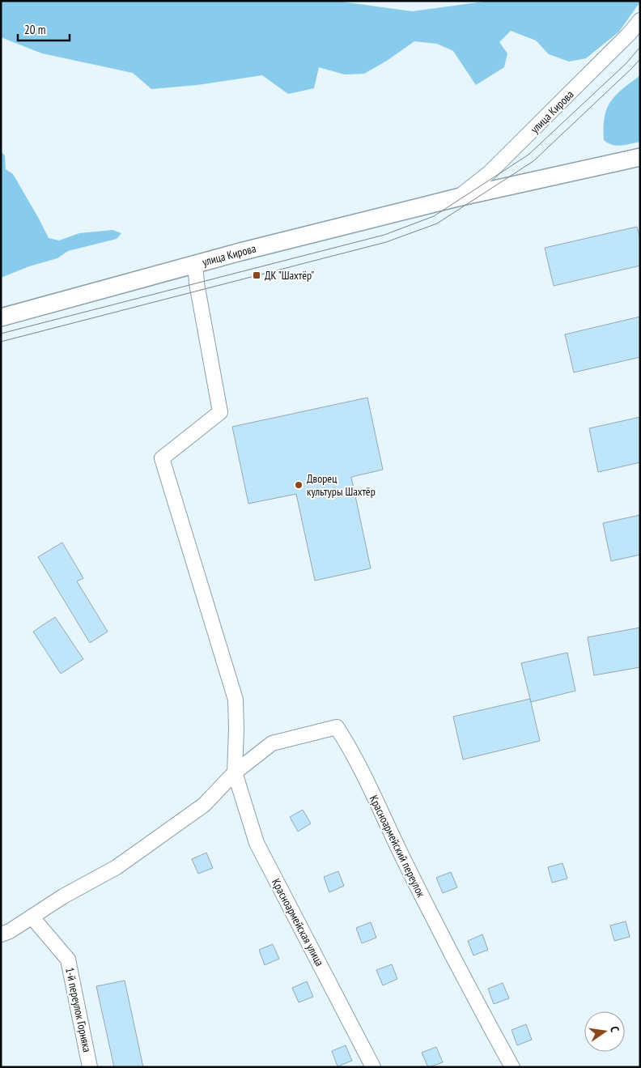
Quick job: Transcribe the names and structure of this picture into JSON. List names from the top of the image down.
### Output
{
  "streets": {
    "street": [
      "улица Кирова",
      "Красноармейский переулок",
      "Красноармейская улица",
      "1-й переулок Горняка"
    ]
  },
  "crossings": [
    ["улица Кирова", "Красноармейская улица"],
    ["Красноармейский переулок", "Красноармейская улица"]
  ],
  "places": {
    "transit": ["ДК \"Шахтёр\""],
    "other": ["Дворец культуры Шахтёр"]
  },
  "scale_bar": "20 m",
  "north": "right"
}
